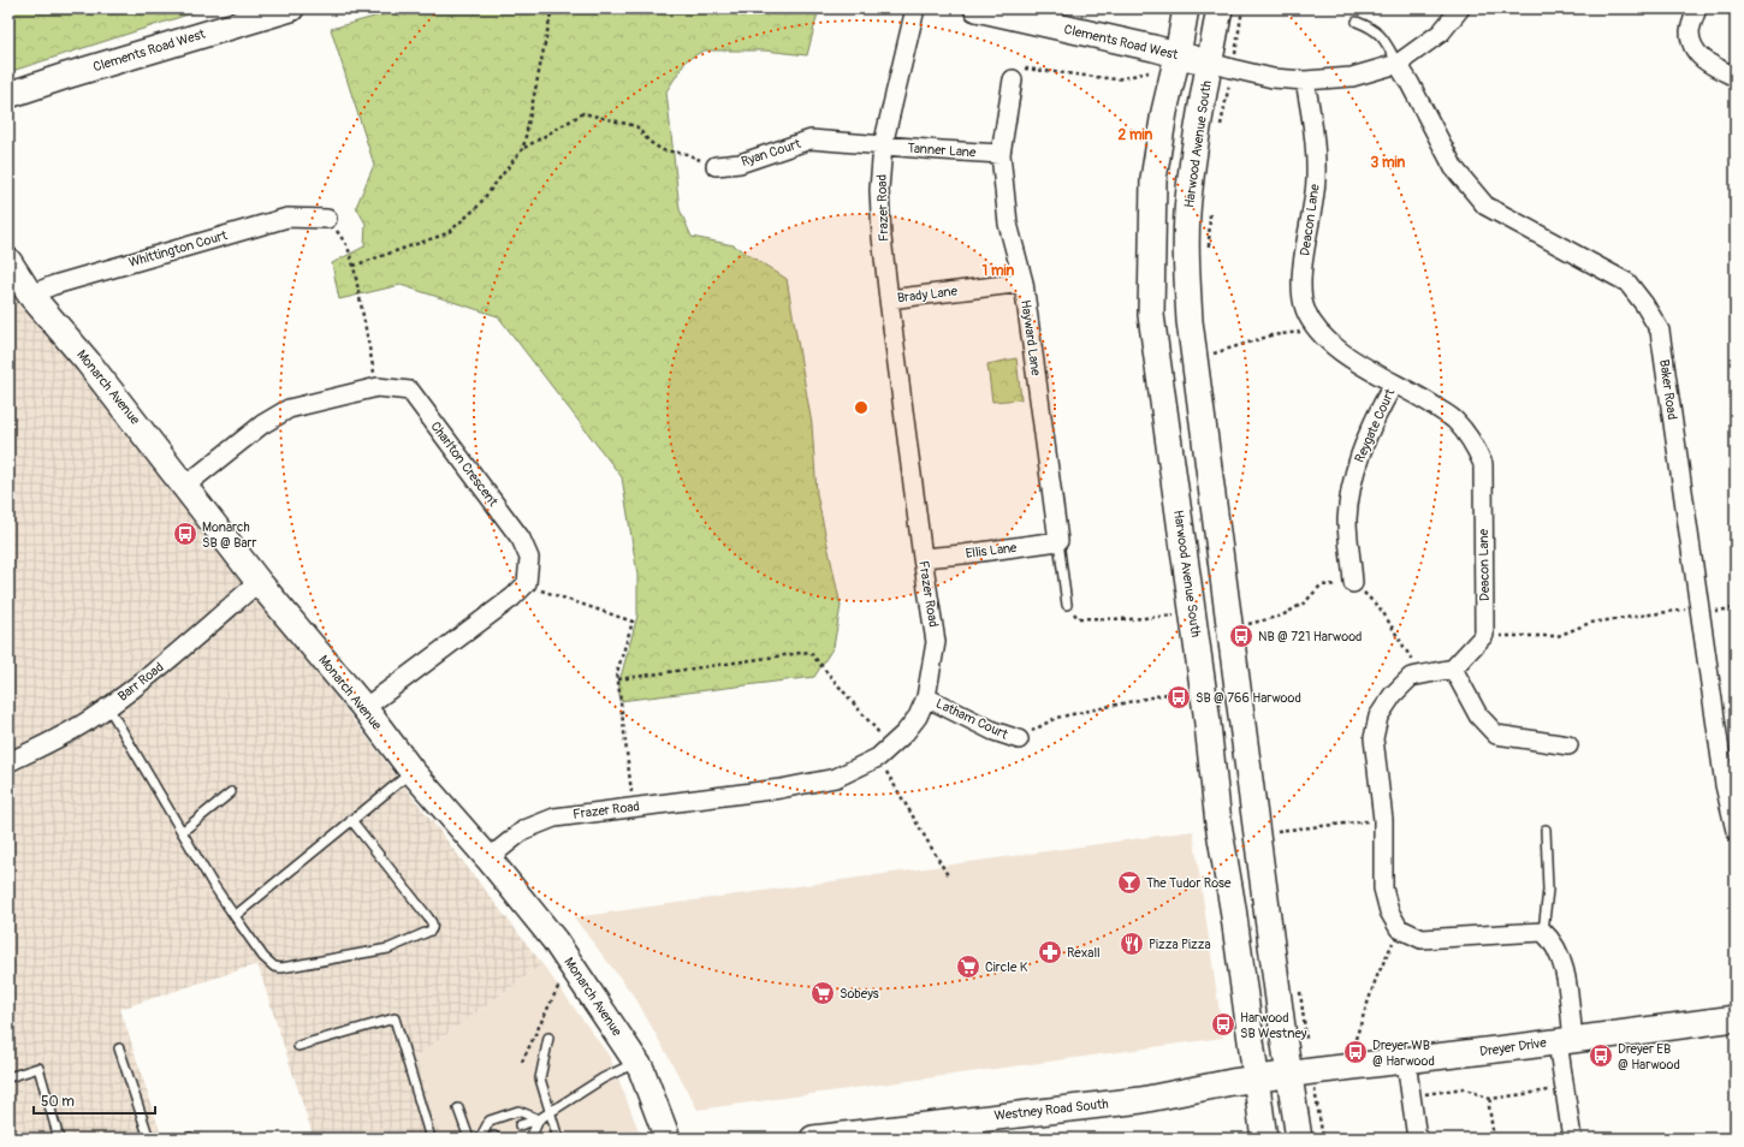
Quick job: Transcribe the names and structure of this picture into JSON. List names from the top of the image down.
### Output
{
  "streets": {
    "main road": [
      "Clements Road West",
      "Harwood Avenue South",
      "Monarch Avenue",
      "Dreyer Drive",
      "Westney Road South"
    ],
    "street": [
      "Tanner Lane",
      "Ryan Court",
      "Frazer Road",
      "Deacon Lane",
      "Whittington Court",
      "Brady Lane",
      "Hayward Lane",
      "Baker Road",
      "Reygate Court",
      "Charlton Crescent",
      "Ellis Lane",
      "Barr Road",
      "Latham Court"
    ]
  },
  "crossings": [
    ["Clements Road West", "Harwood Avenue South"],
    ["Harwood Avenue South", "Dreyer Drive"],
    ["Harwood Avenue South", "Westney Road South"],
    ["Tanner Lane", "Ryan Court"],
    ["Tanner Lane", "Frazer Road"],
    ["Tanner Lane", "Hayward Lane"],
    ["Ryan Court", "Frazer Road"],
    ["Frazer Road", "Brady Lane"],
    ["Frazer Road", "Monarch Avenue"],
    ["Frazer Road", "Ellis Lane"],
    ["Frazer Road", "Latham Court"],
    ["Deacon Lane", "Reygate Court"],
    ["Whittington Court", "Monarch Avenue"],
    ["Brady Lane", "Hayward Lane"],
    ["Hayward Lane", "Ellis Lane"],
    ["Monarch Avenue", "Charlton Crescent"],
    ["Monarch Avenue", "Barr Road"],
    ["Dreyer Drive", "Westney Road South"]
  ],
  "places": {
    "bus stop": [
      "Monarch SB @ Barr",
      "NB @ 721 Harwood",
      "SB @ 766 Harwood",
      "Harwood SB Westney",
      "Dreyer WB @ Harwood",
      "Dreyer EB @ Harwood"
    ],
    "bar": ["The Tudor Rose"],
    "restaurant": ["Pizza Pizza"],
    "pharmacy": ["Rexall"],
    "supermarket": ["Circle K", "Sobeys"]
  },
  "scale_bar": "50 m",
  "rings": ["2 min", "3 min", "1 min"]
}
